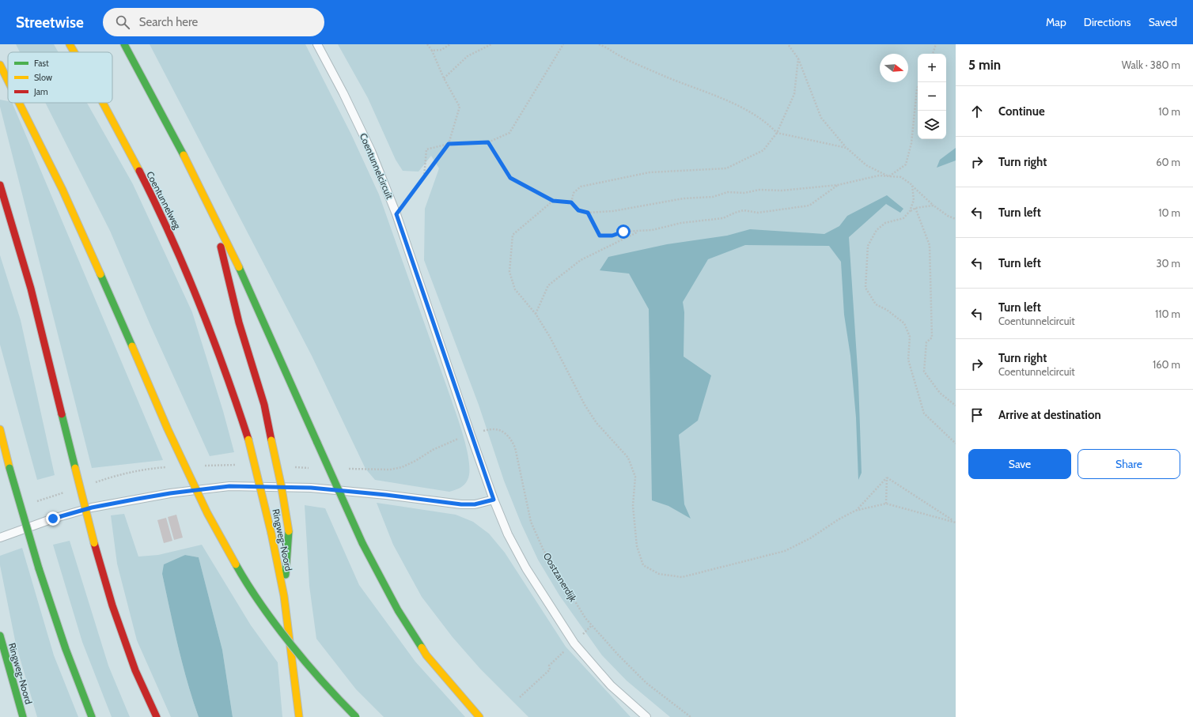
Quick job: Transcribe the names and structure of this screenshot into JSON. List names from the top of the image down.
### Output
{
  "streets": {
    "highway": ["Coentunnelweg", "Ringweg-Noord"],
    "lane": ["Coentunnelcircuit"],
    "path": ["Oostzanerdijk"]
  },
  "crossings": [
    ["Coentunnelcircuit", "Oostzanerdijk"],
    ["Coentunnelweg", "Ringweg-Noord"]
  ],
  "legend": ["Fast", "Slow", "Jam"],
  "north": "right",
  "page": {
    "header": "Streetwise",
    "search": "Search here",
    "nav": ["Map", "Directions", "Saved"],
    "heading": ["5 min", "Walk · 380 m"],
    "map_buttons": ["+", "−"],
    "list": [
      ["Continue", "10 m"],
      ["Turn right", "60 m"],
      ["Turn left", "10 m"],
      ["Turn left", "30 m"],
      ["Turn left", "Coentunnelcircuit", "110 m"],
      ["Turn right", "Coentunnelcircuit", "160 m"],
      "Arrive at destination"
    ],
    "buttons": ["Save", "Share"]
  }
}
